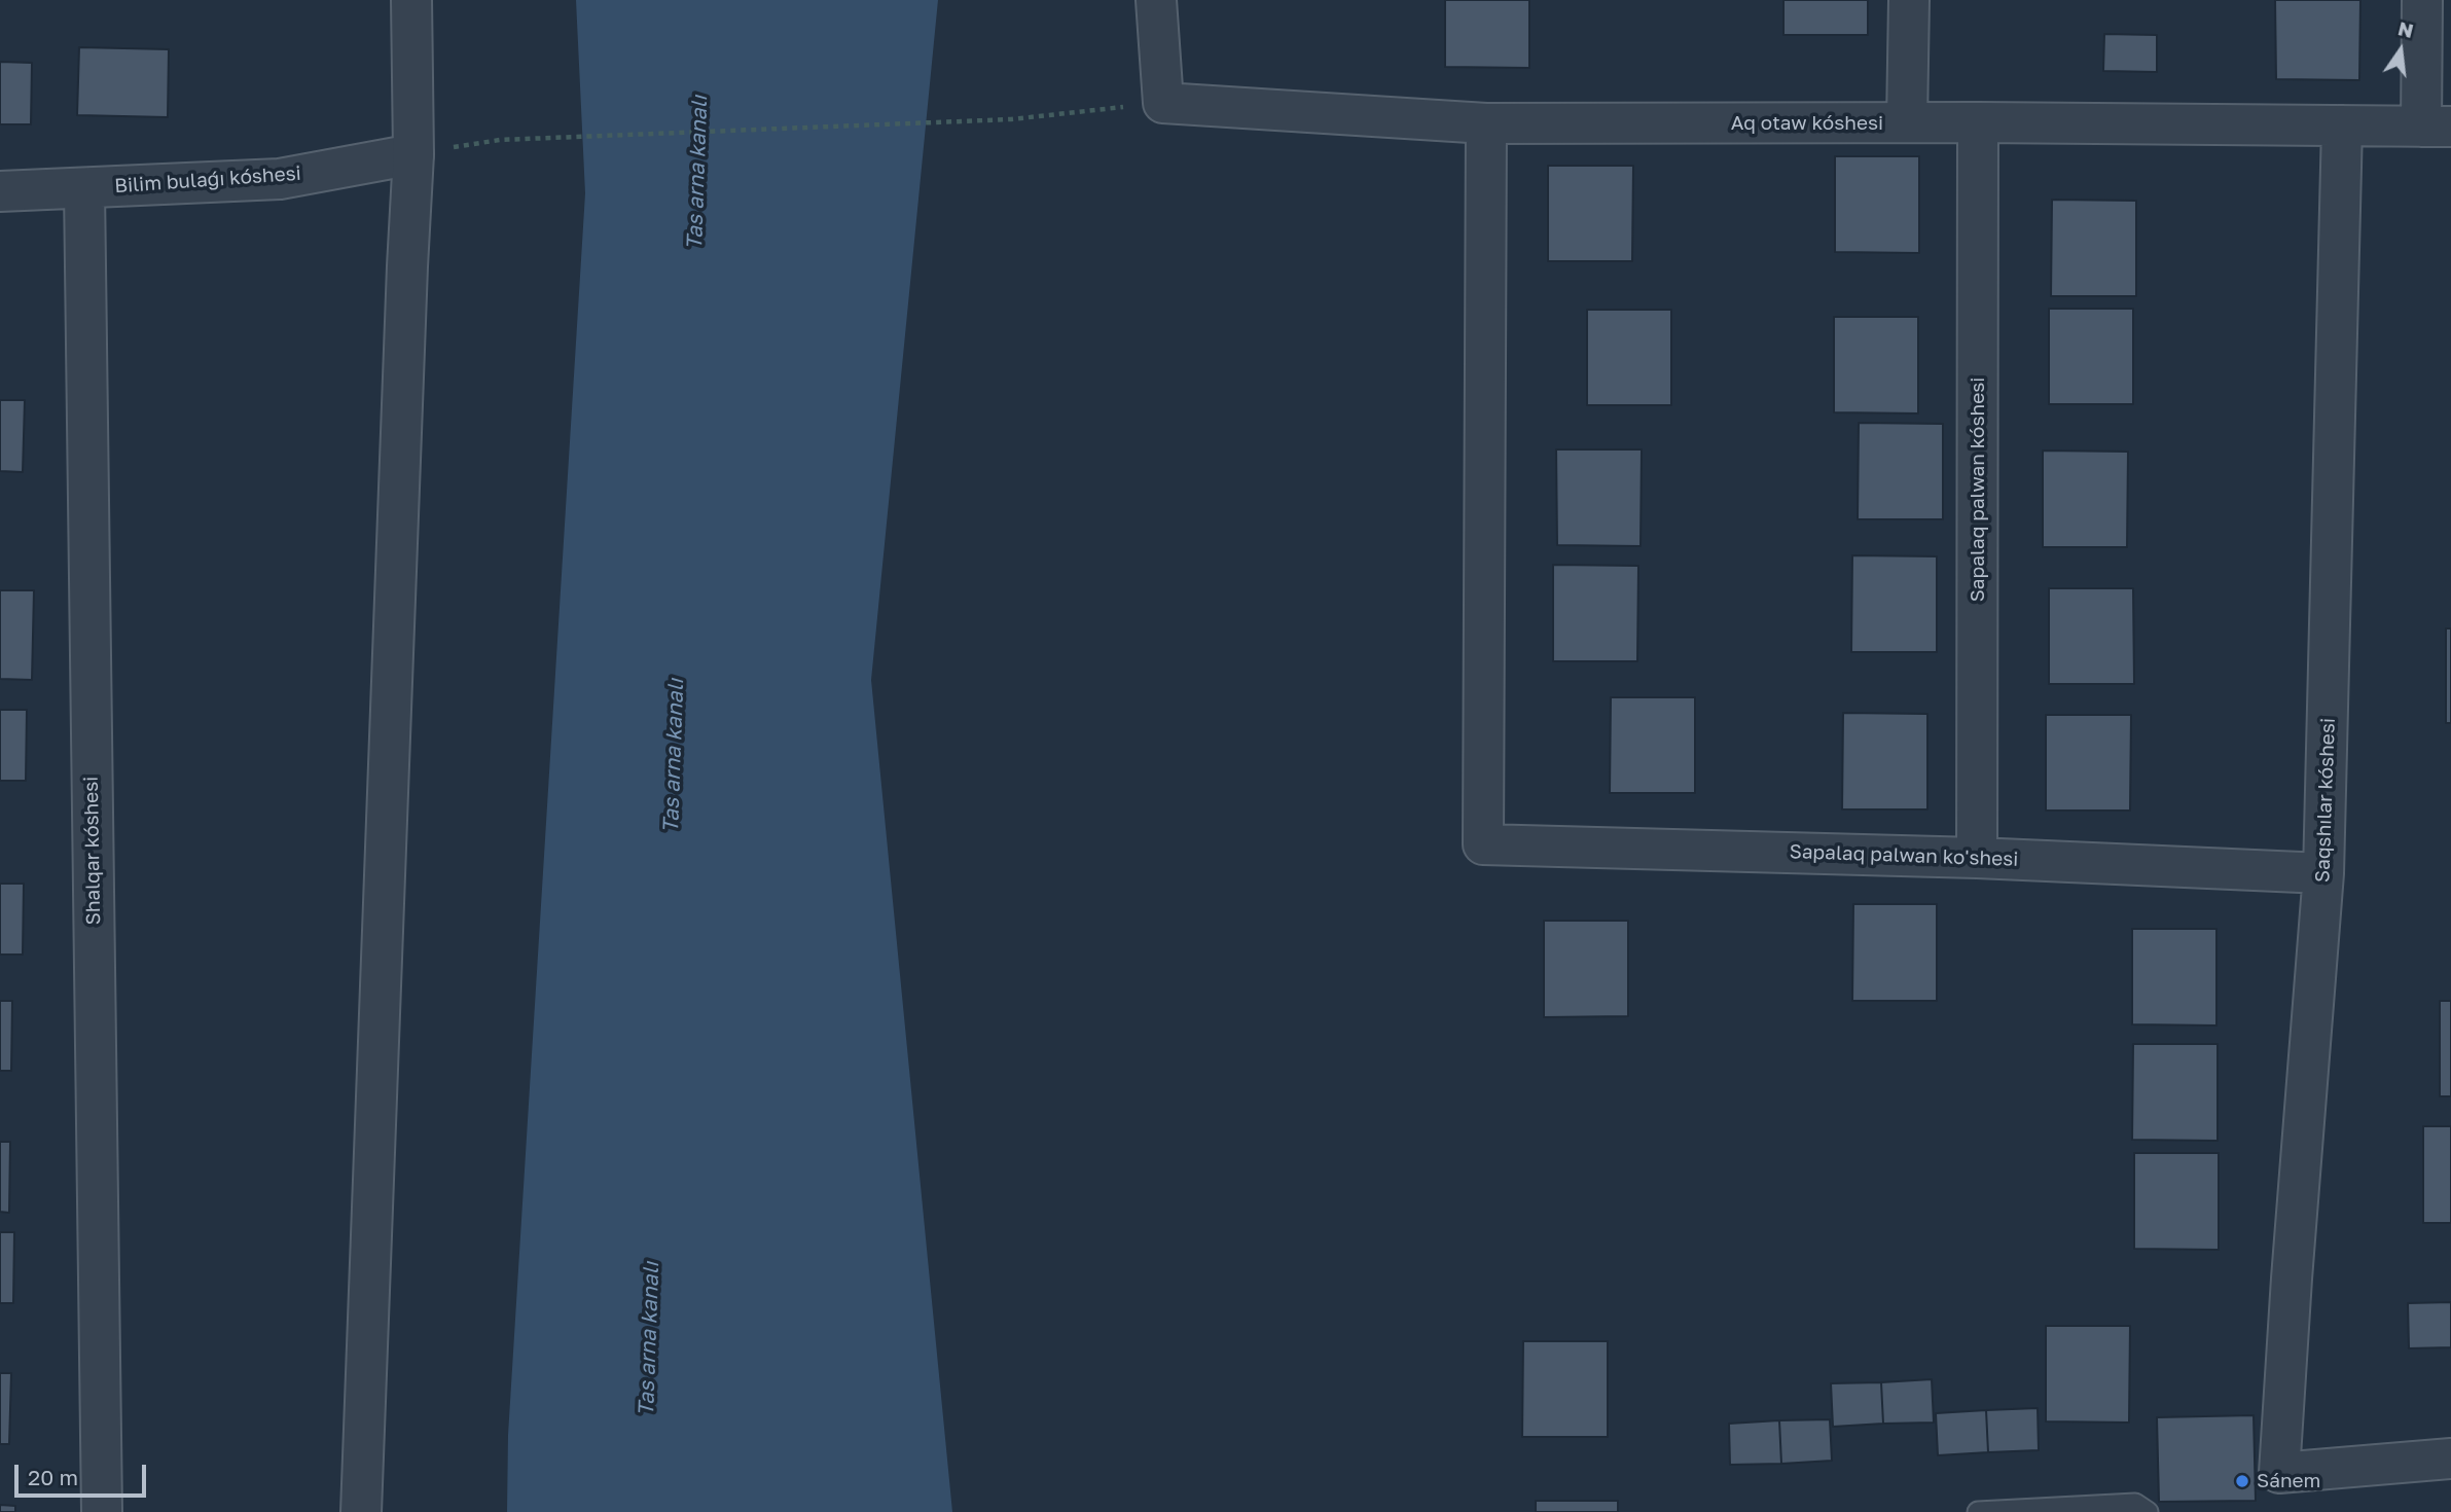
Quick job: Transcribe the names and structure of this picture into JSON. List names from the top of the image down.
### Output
{
  "streets": {
    "street": [
      "Aq otaw kóshesi",
      "Bilim bulaǵı kóshesi",
      "Sapalaq palwan kóshesi",
      "Saqshılar kóshesi",
      "Shalqar kóshesi",
      "Sapalaq palwan ko'shesi"
    ]
  },
  "crossings": [
    ["Aq otaw kóshesi", "Sapalaq palwan kóshesi"],
    ["Aq otaw kóshesi", "Saqshılar kóshesi"],
    ["Aq otaw kóshesi", "Sapalaq palwan ko'shesi"],
    ["Bilim bulaǵı kóshesi", "Shalqar kóshesi"],
    ["Sapalaq palwan kóshesi", "Sapalaq palwan ko'shesi"],
    ["Saqshılar kóshesi", "Sapalaq palwan ko'shesi"]
  ],
  "water": ["Tas arna kanalı"],
  "places": ["Sánem"],
  "scale_bar": "20 m",
  "north": "top"
}
